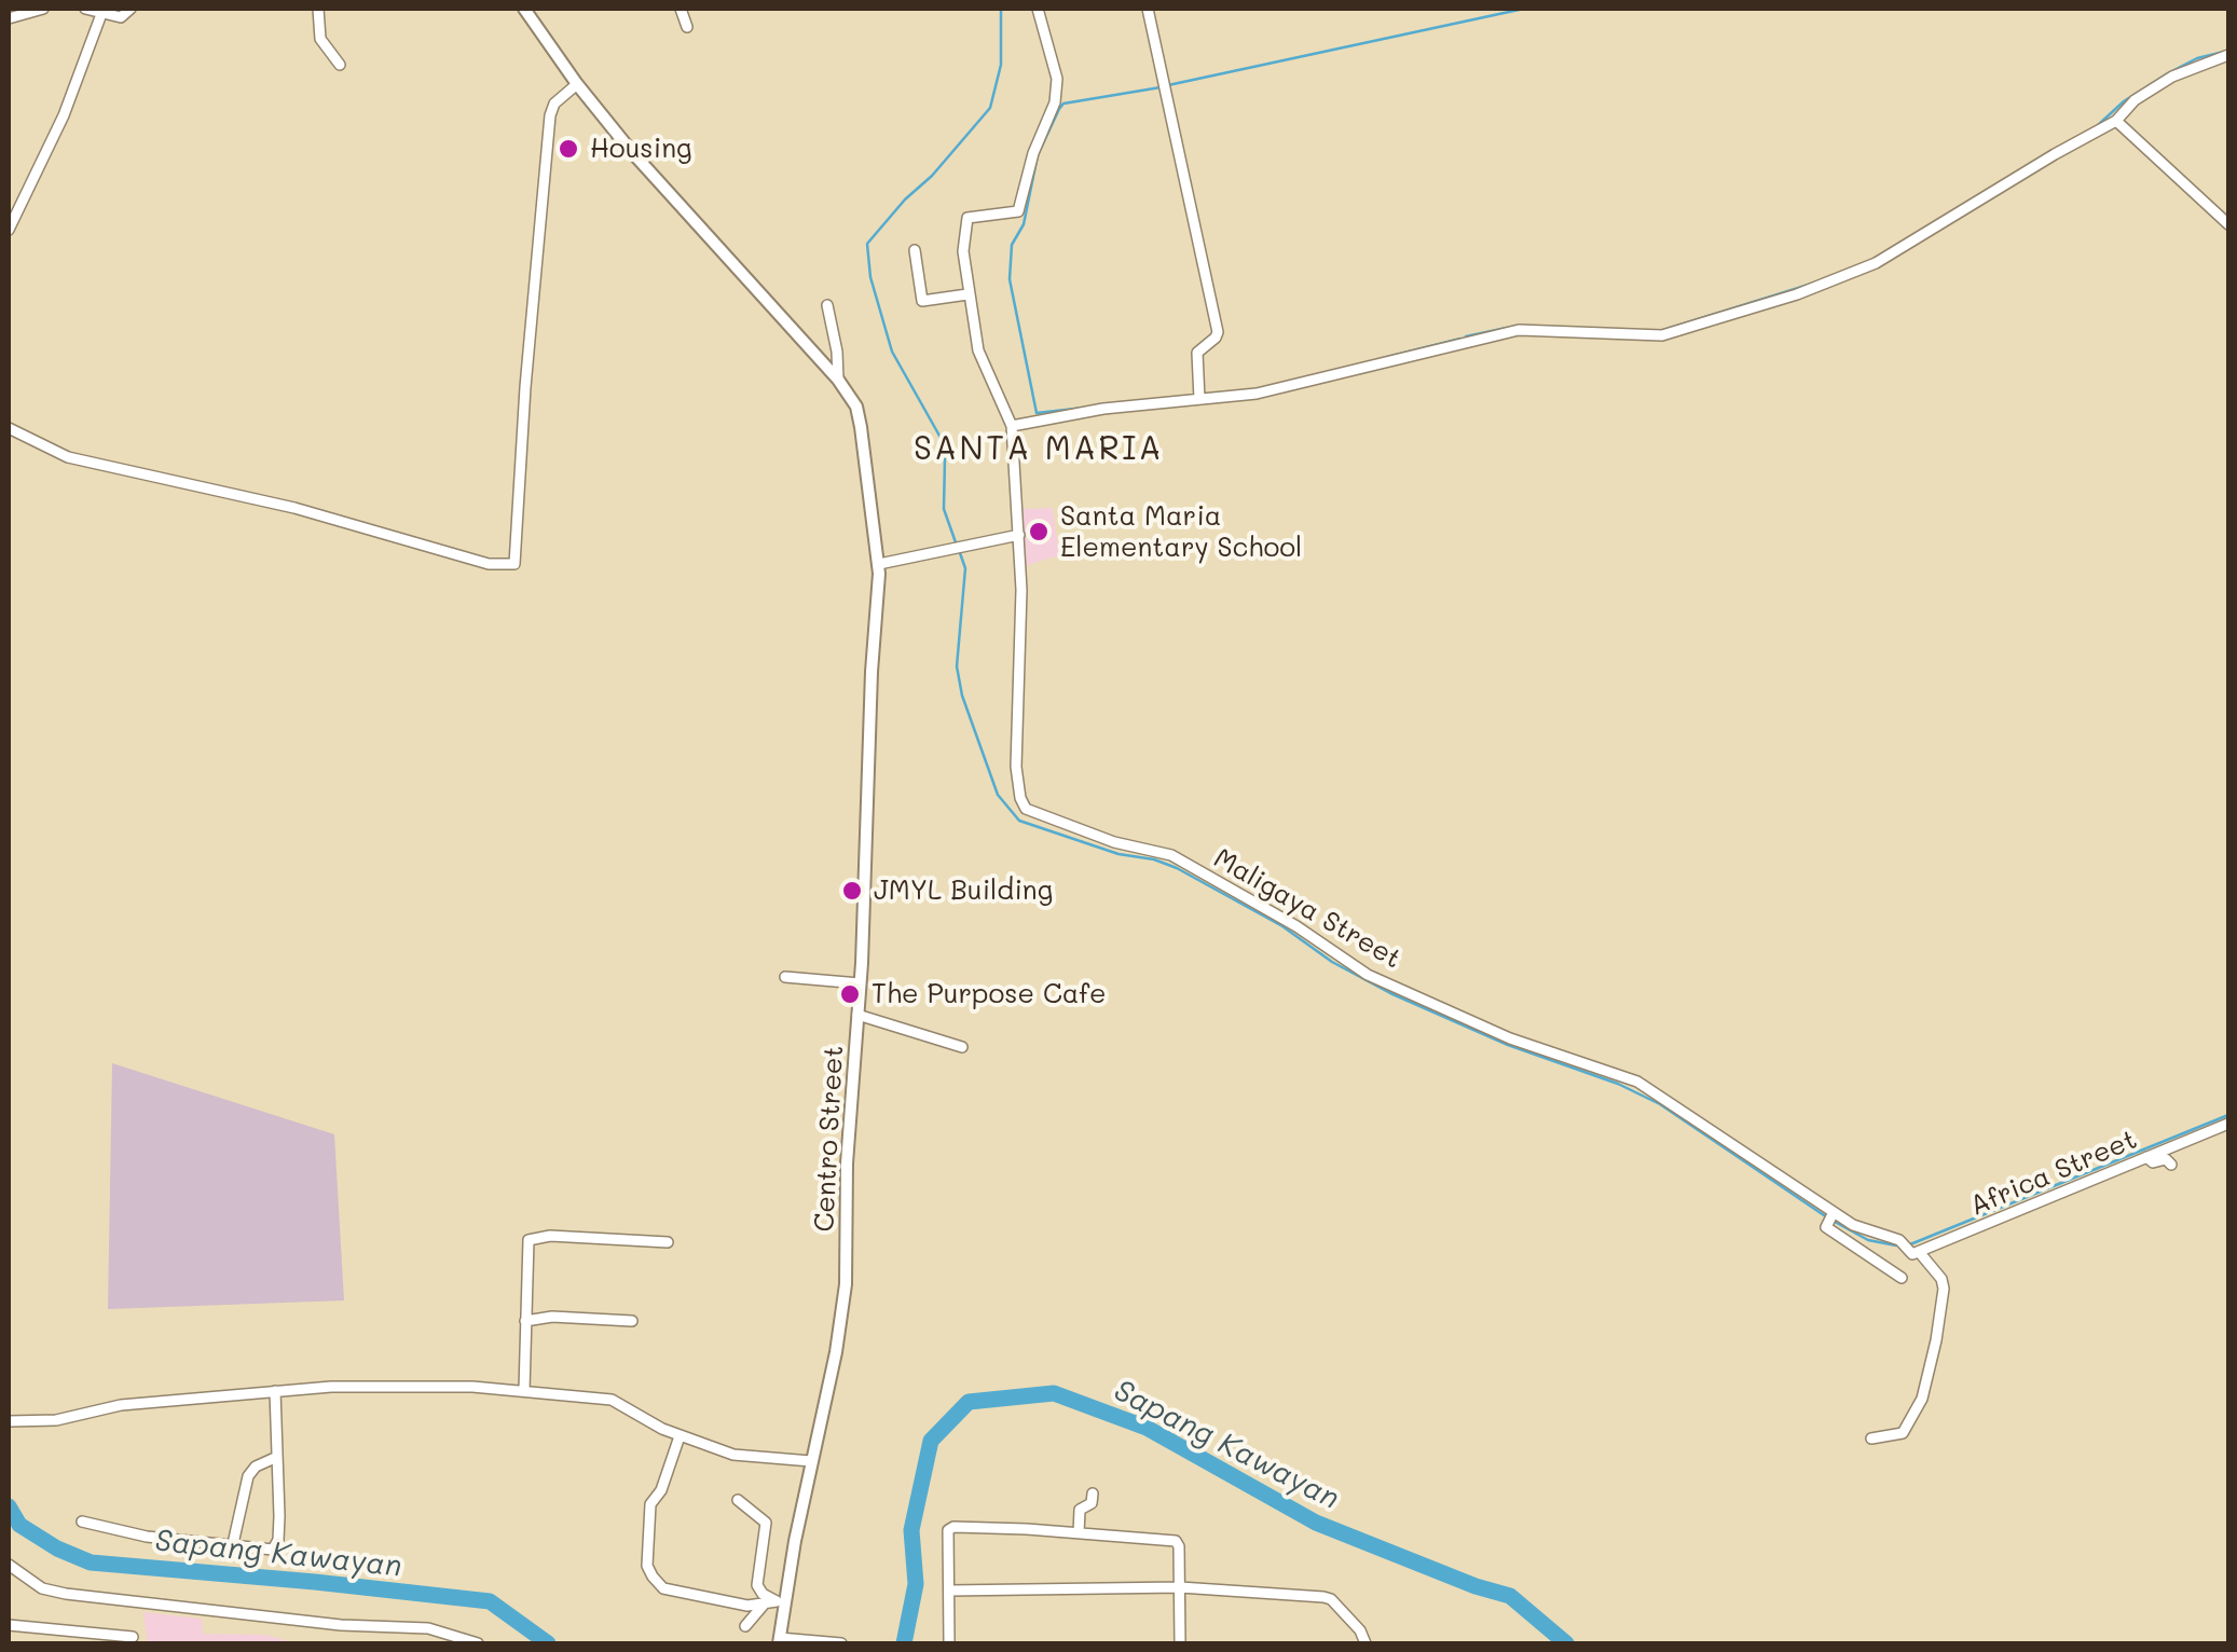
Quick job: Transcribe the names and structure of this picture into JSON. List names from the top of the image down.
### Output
{
  "streets": {
    "street": ["Maligaya Street", "Centro Street", "Africa Street"]
  },
  "crossings": [
    ["Maligaya Street", "Africa Street"]
  ],
  "districts": ["SANTA MARIA"],
  "water": ["Sapang Kawayan"],
  "places": [
    "Housing",
    "Santa Maria Elementary School",
    "JMYL Building",
    "The Purpose Cafe"
  ]
}
